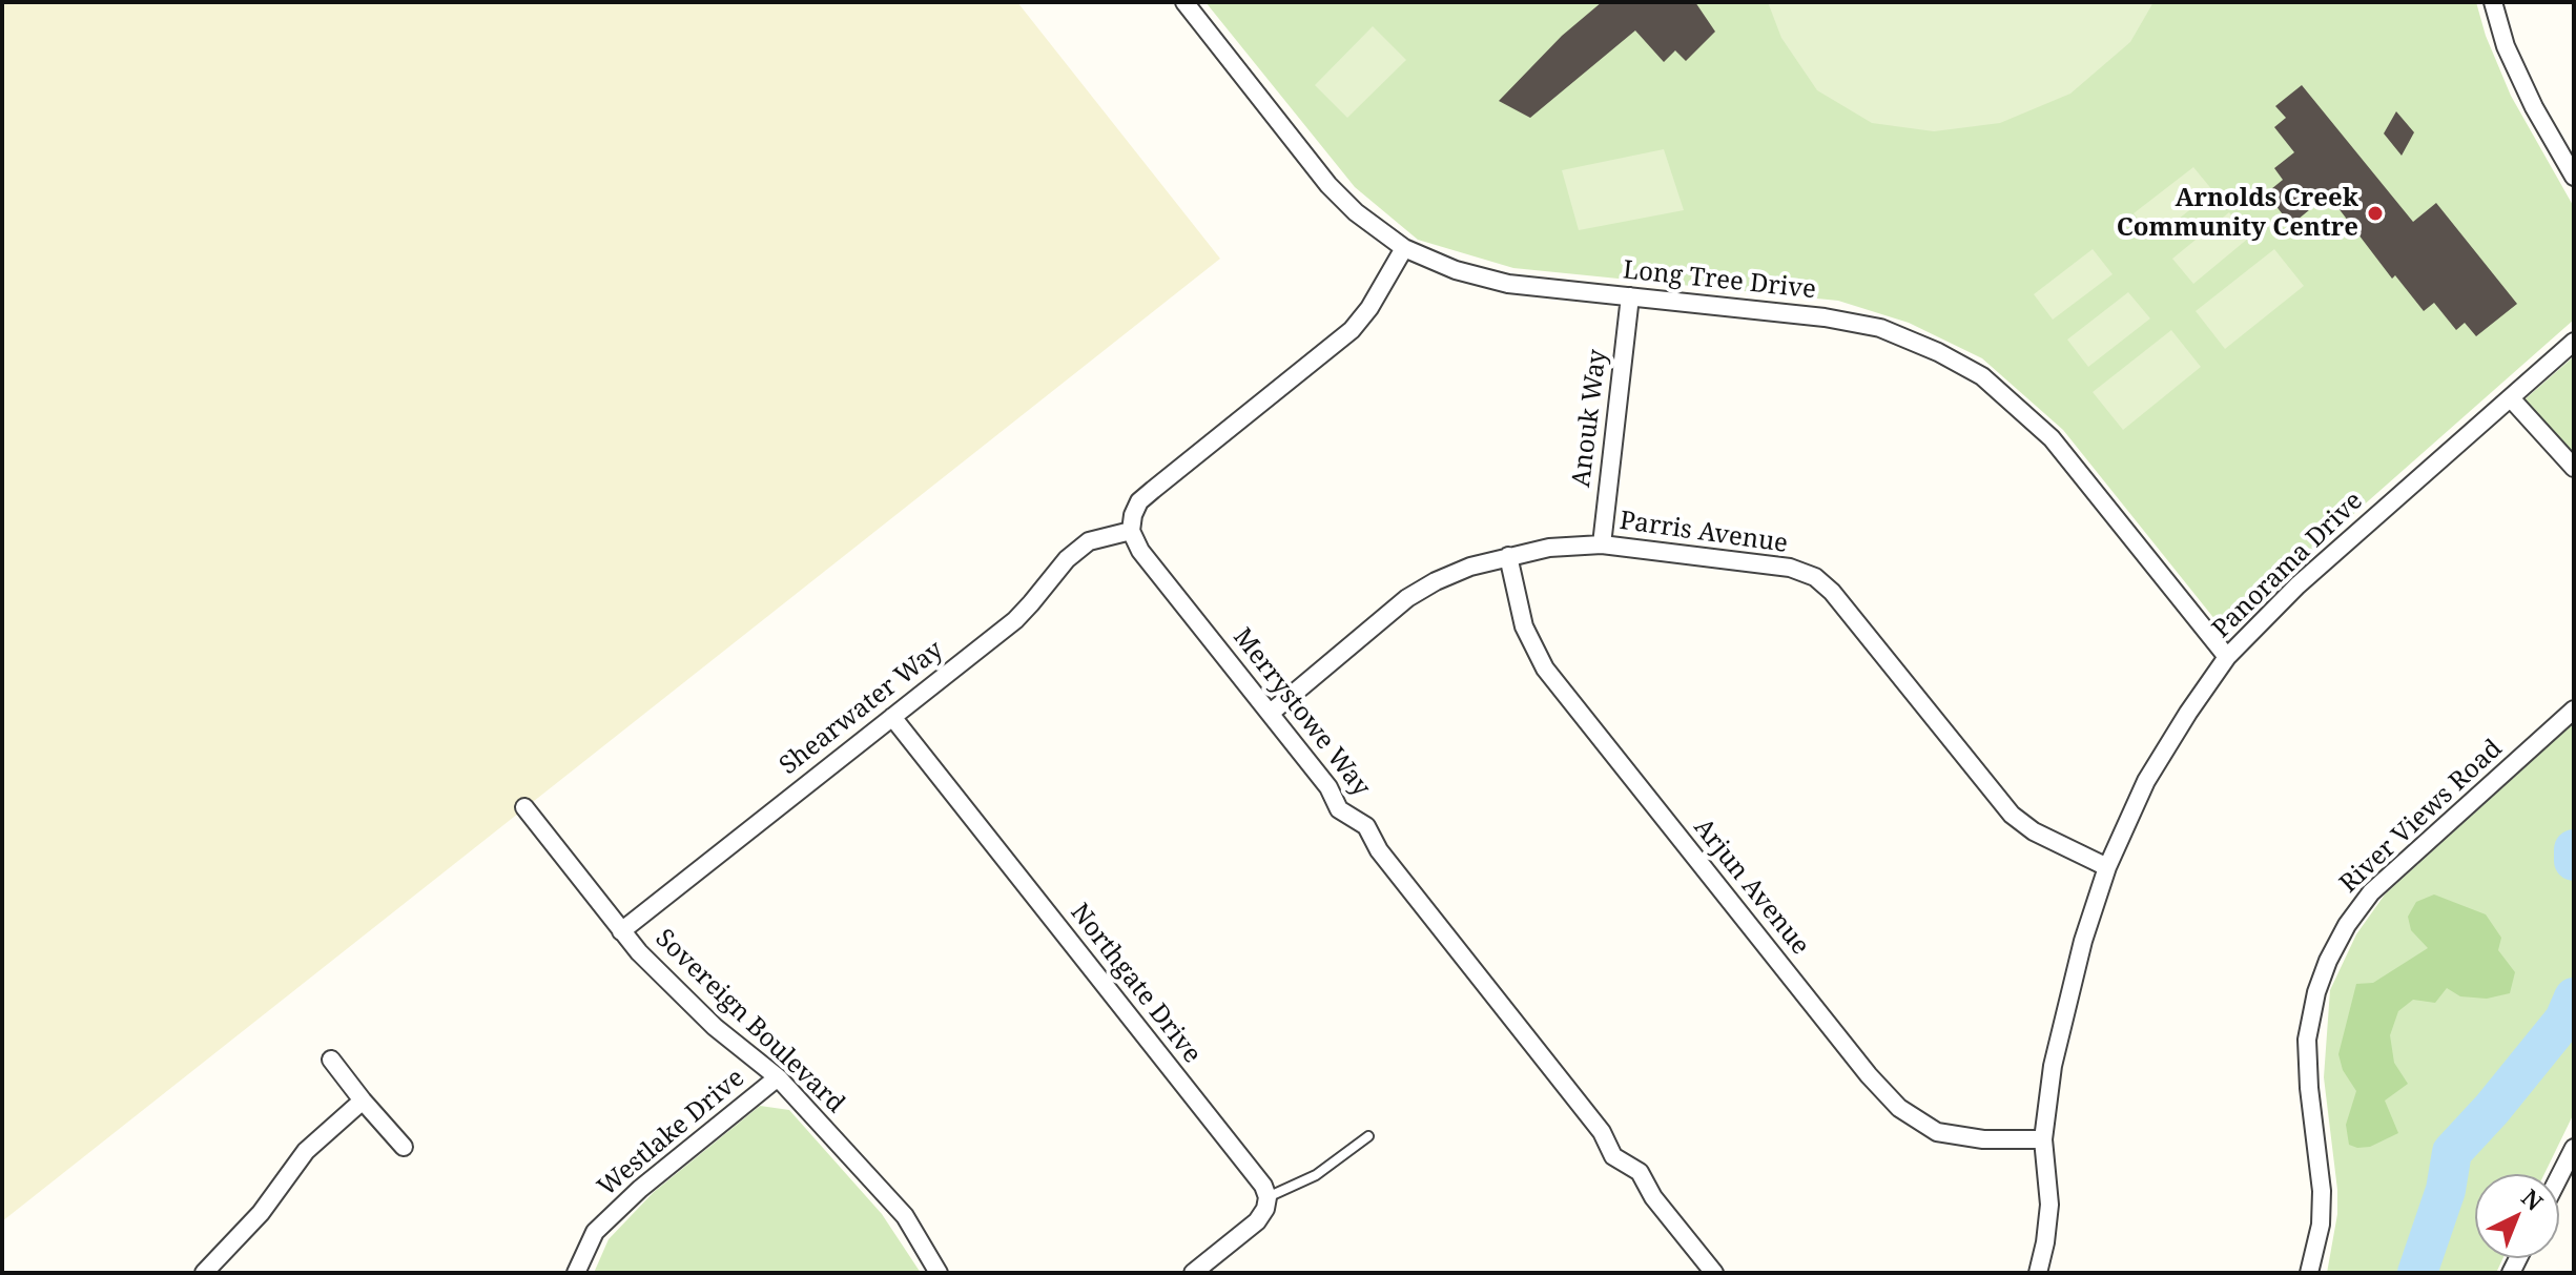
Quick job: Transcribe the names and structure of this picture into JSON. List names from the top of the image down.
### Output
{
  "streets": {
    "street": [
      "Long Tree Drive",
      "Anouk Way",
      "Parris Avenue",
      "Panorama Drive",
      "Shearwater Way",
      "Merrystowe Way",
      "River Views Road",
      "Arjun Avenue",
      "Northgate Drive",
      "Sovereign Boulevard",
      "Westlake Drive"
    ]
  },
  "crossings": [
    ["Long Tree Drive", "Anouk Way"],
    ["Long Tree Drive", "Panorama Drive"],
    ["Anouk Way", "Parris Avenue"],
    ["Parris Avenue", "Panorama Drive"],
    ["Parris Avenue", "Merrystowe Way"],
    ["Parris Avenue", "Arjun Avenue"],
    ["Panorama Drive", "Arjun Avenue"],
    ["Shearwater Way", "Merrystowe Way"],
    ["Shearwater Way", "Northgate Drive"],
    ["Shearwater Way", "Sovereign Boulevard"],
    ["Sovereign Boulevard", "Westlake Drive"]
  ],
  "places": ["Arnolds Creek Community Centre"],
  "north": "top right"
}
